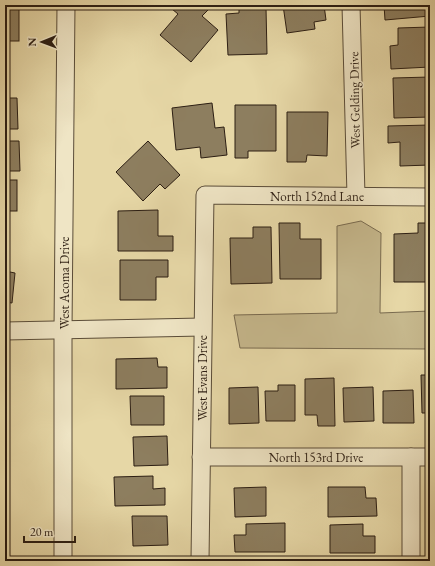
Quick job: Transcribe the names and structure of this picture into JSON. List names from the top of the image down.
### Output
{
  "streets": {
    "street": [
      "West Gelding Drive",
      "North 152nd Lane",
      "West Acoma Drive",
      "West Evans Drive",
      "North 153rd Drive"
    ]
  },
  "crossings": [
    ["West Gelding Drive", "North 152nd Lane"],
    ["North 152nd Lane", "West Evans Drive"],
    ["West Evans Drive", "North 153rd Drive"]
  ],
  "scale_bar": "20 m",
  "north": "left"
}
